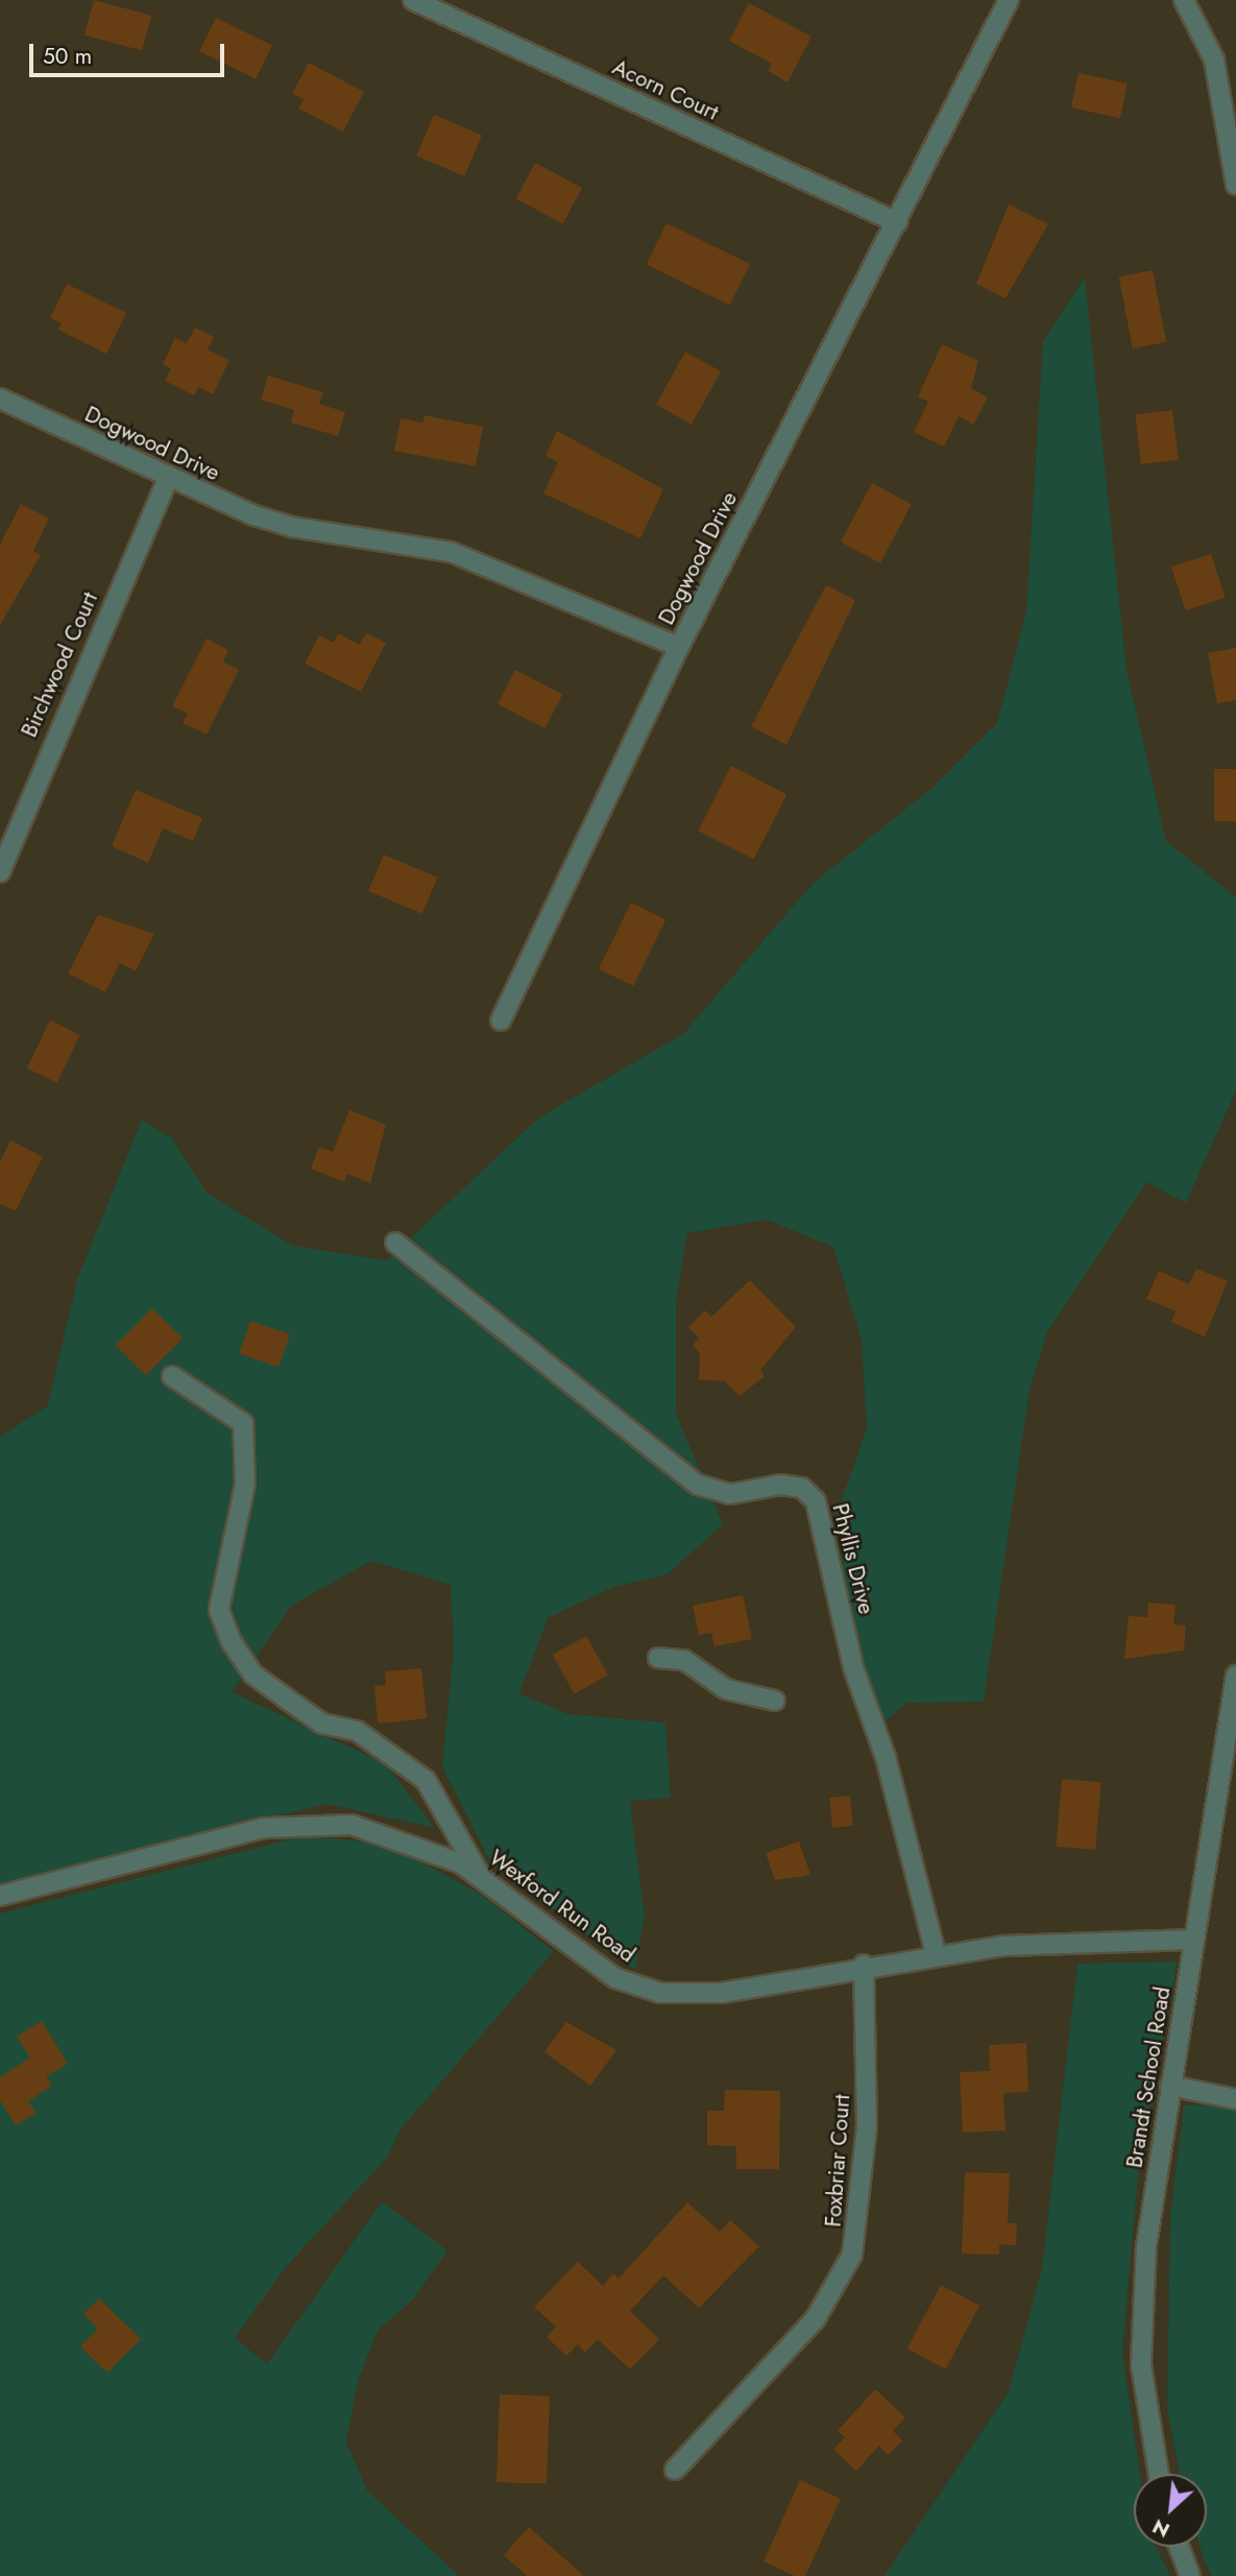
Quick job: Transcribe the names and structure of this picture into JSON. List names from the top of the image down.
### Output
{
  "streets": {
    "street": [
      "Acorn Court",
      "Dogwood Drive",
      "Birchwood Court",
      "Phyllis Drive",
      "Wexford Run Road",
      "Brandt School Road",
      "Foxbriar Court"
    ]
  },
  "crossings": [
    ["Acorn Court", "Dogwood Drive"],
    ["Dogwood Drive", "Birchwood Court"],
    ["Phyllis Drive", "Wexford Run Road"],
    ["Wexford Run Road", "Brandt School Road"],
    ["Wexford Run Road", "Foxbriar Court"]
  ],
  "scale_bar": "50 m",
  "north": "bottom left"
}
